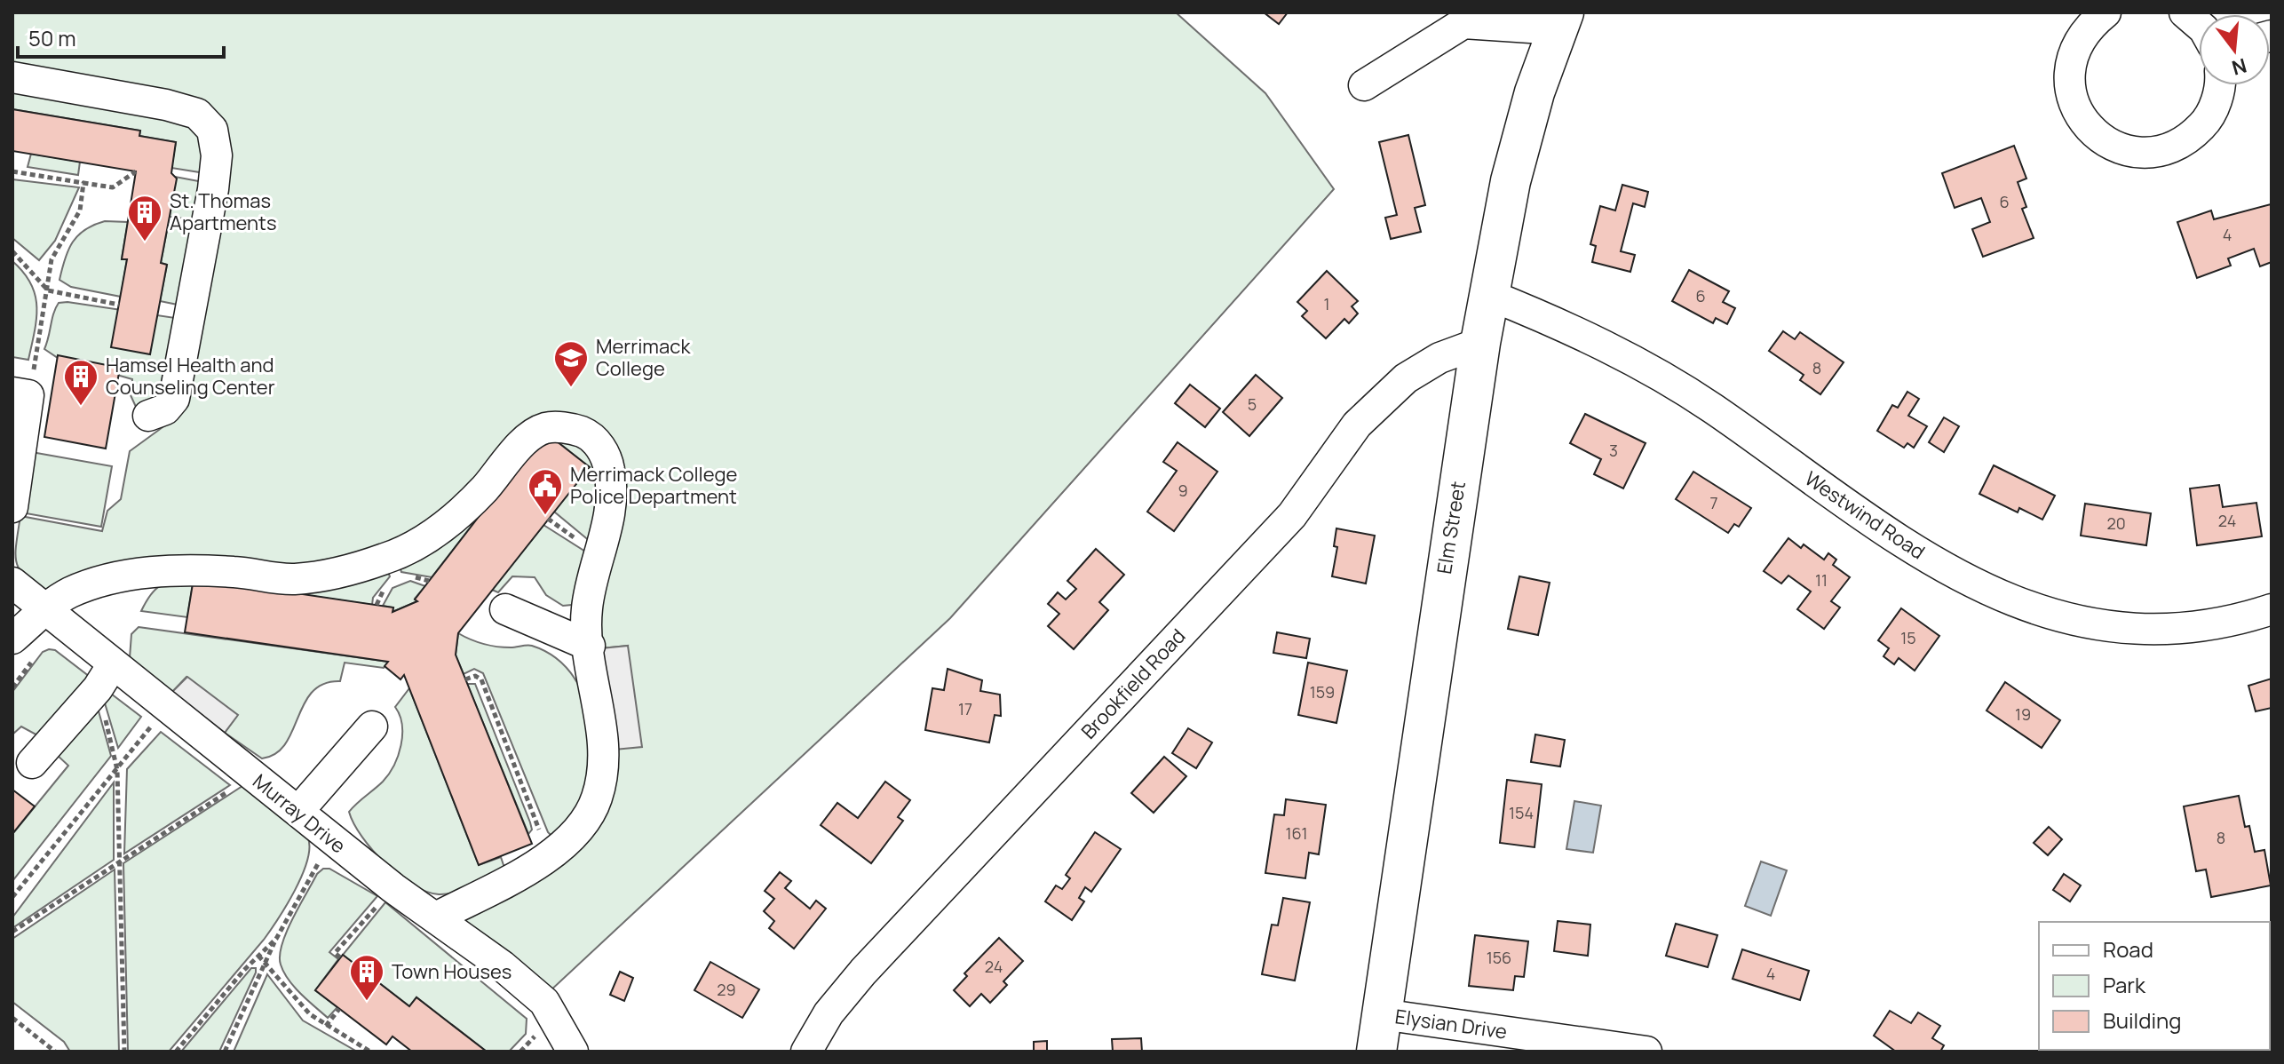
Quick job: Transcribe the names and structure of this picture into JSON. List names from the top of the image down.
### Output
{
  "streets": {
    "main road": ["Elm Street"],
    "street": [
      "Westwind Road",
      "Brookfield Road",
      "Murray Drive",
      "Elysian Drive"
    ]
  },
  "crossings": [
    ["Westwind Road", "Elm Street"],
    ["Elm Street", "Brookfield Road"],
    ["Elm Street", "Elysian Drive"]
  ],
  "places": {
    "building": ["St. Thomas Apartments", "Hamsel Health and Counseling Center", "Town Houses"],
    "school or university": ["Merrimack College"],
    "public building": ["Merrimack College Police Department"]
  },
  "house_numbers": [
    "6",
    "4",
    "6",
    "1",
    "8",
    "5",
    "3",
    "9",
    "7",
    "24",
    "20",
    "11",
    "15",
    "159",
    "17",
    "19",
    "154",
    "161",
    "8",
    "156",
    "24",
    "4",
    "29"
  ],
  "legend": ["Road", "Park", "Building"],
  "scale_bar": "50 m",
  "north": "bottom"
}
